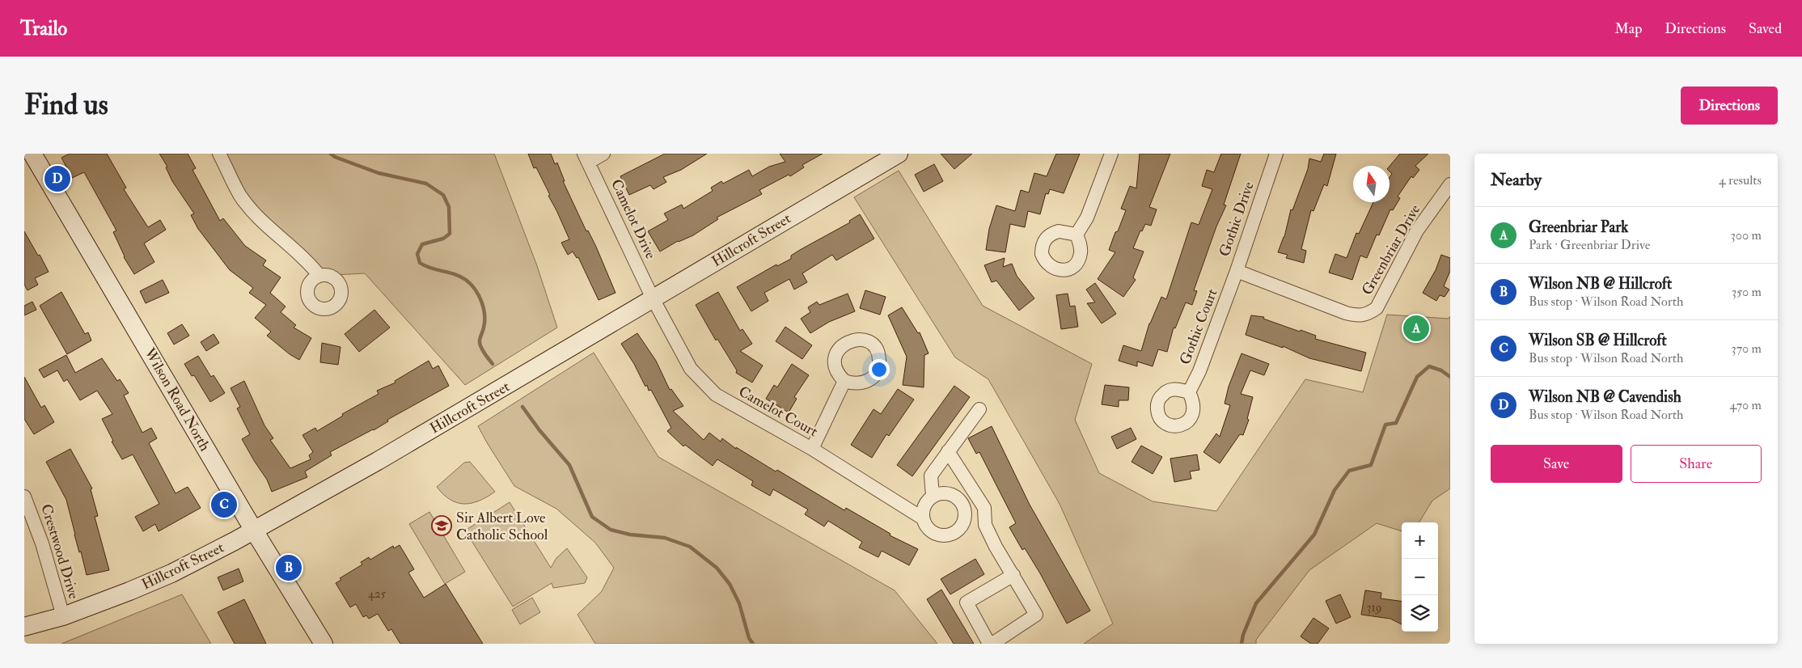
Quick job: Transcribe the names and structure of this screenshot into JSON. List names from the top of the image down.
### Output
{
  "streets": {
    "street": [
      "Camelot Drive",
      "Gothic Drive",
      "Hillcroft Street",
      "Greenbriar Drive",
      "Gothic Court",
      "Wilson Road North",
      "Camelot Court",
      "Crestwood Drive"
    ]
  },
  "crossings": [
    ["Camelot Drive", "Hillcroft Street"],
    ["Camelot Drive", "Camelot Court"],
    ["Gothic Drive", "Greenbriar Drive"],
    ["Gothic Drive", "Gothic Court"],
    ["Hillcroft Street", "Wilson Road North"],
    ["Hillcroft Street", "Camelot Court"],
    ["Hillcroft Street", "Crestwood Drive"],
    ["Greenbriar Drive", "Gothic Court"]
  ],
  "places": {
    "school or university": ["Sir Albert Love Catholic School"]
  },
  "house_numbers": ["425", "319"],
  "north": "top",
  "page": {
    "header": "Trailo",
    "nav": ["Map", "Directions", "Saved"],
    "buttons": [
      "Directions",
      ["Save", "Share"]
    ],
    "title": "Find us",
    "heading": ["Nearby", "4 results"],
    "pins": [
      "D",
      "A",
      "C",
      "B"
    ],
    "list": [
      {
        "mark": "A",
        "name": "Greenbriar Park",
        "note": "Park · Greenbriar Drive",
        "value": "300 m"
      },
      {
        "mark": "B",
        "name": "Wilson NB @ Hillcroft",
        "note": "Bus stop · Wilson Road North",
        "value": "350 m"
      },
      {
        "mark": "C",
        "name": "Wilson SB @ Hillcroft",
        "note": "Bus stop · Wilson Road North",
        "value": "370 m"
      },
      {
        "mark": "D",
        "name": "Wilson NB @ Cavendish",
        "note": "Bus stop · Wilson Road North",
        "value": "470 m"
      }
    ],
    "map_buttons": ["+", "−"]
  }
}
